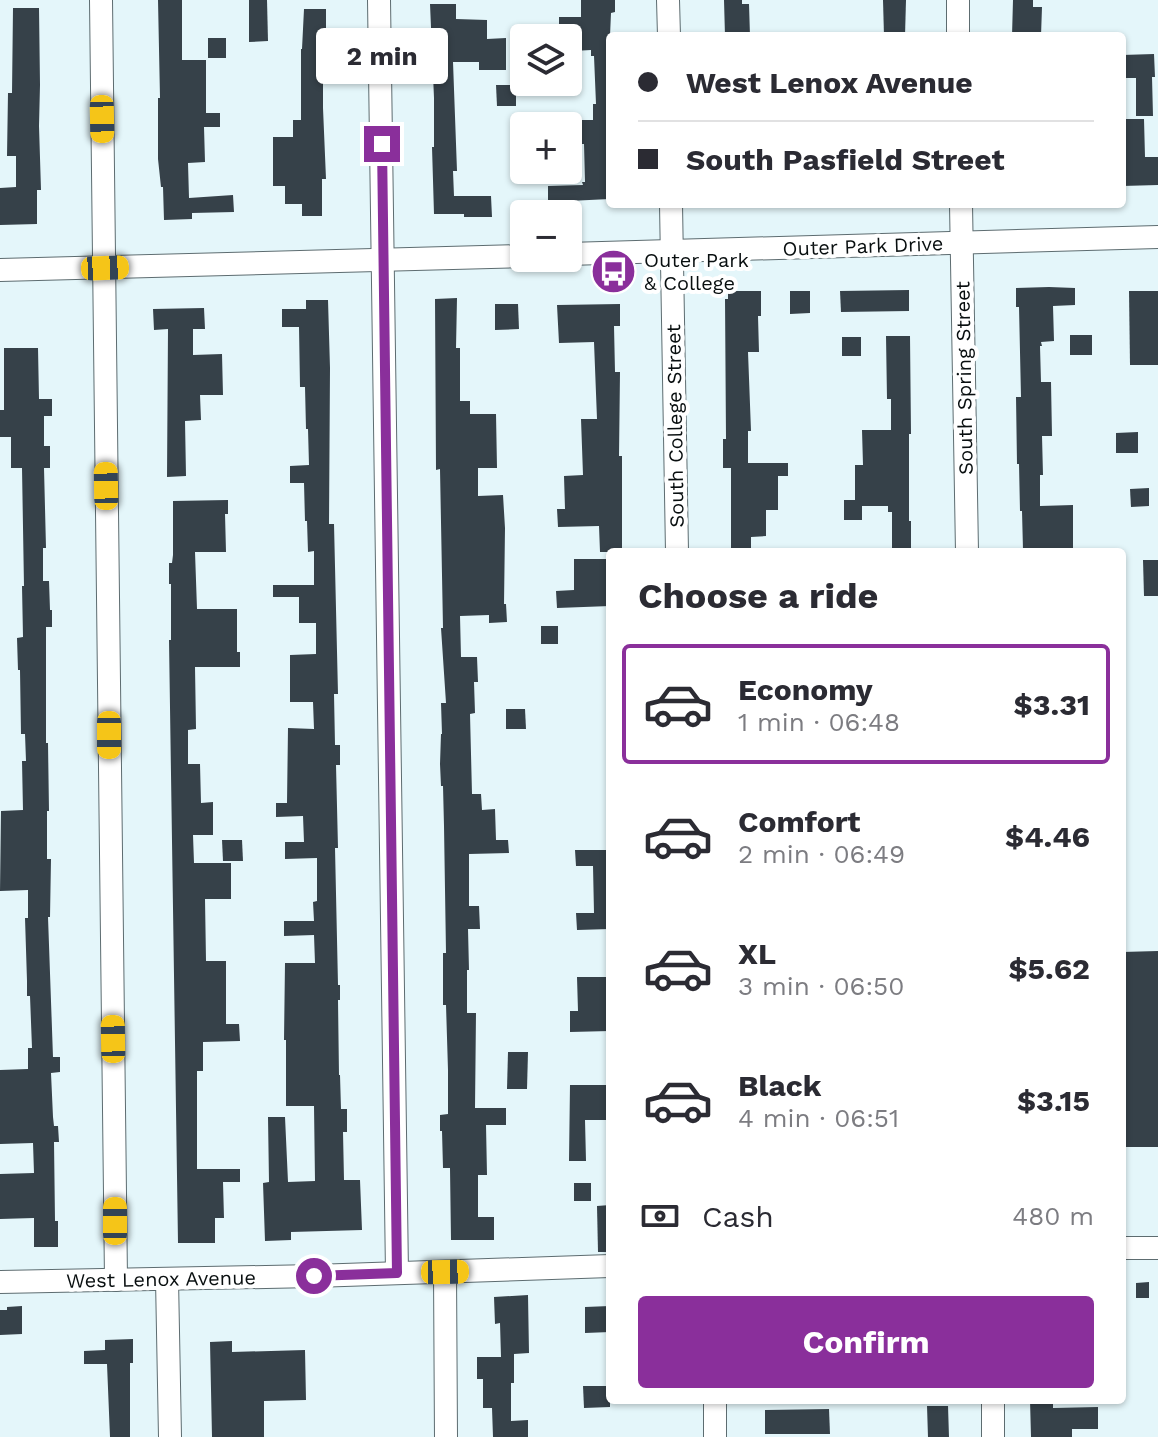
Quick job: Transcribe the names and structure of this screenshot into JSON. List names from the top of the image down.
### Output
{
  "streets": {
    "street": [
      "Outer Park Drive",
      "South Spring Street",
      "South College Street",
      "West Lenox Avenue"
    ]
  },
  "crossings": [
    ["Outer Park Drive", "South Spring Street"],
    ["Outer Park Drive", "South College Street"]
  ],
  "places": {
    "bus stop": ["Outer Park & College"]
  },
  "page": {
    "map_buttons": ["+", "−"],
    "bubble": "2 min",
    "banner": ["West Lenox Avenue", "South Pasfield Street"],
    "heading": "Choose a ride",
    "list": [
      {
        "name": "Economy",
        "note": "1 min · 06:48",
        "value": "$3.31"
      },
      {
        "name": "Comfort",
        "note": "2 min · 06:49",
        "value": "$4.46"
      },
      {
        "name": "XL",
        "note": "3 min · 06:50",
        "value": "$5.62"
      },
      {
        "name": "Black",
        "note": "4 min · 06:51",
        "value": "$3.15"
      }
    ],
    "pay": ["Cash", "480 m"],
    "buttons": "Confirm"
  }
}
